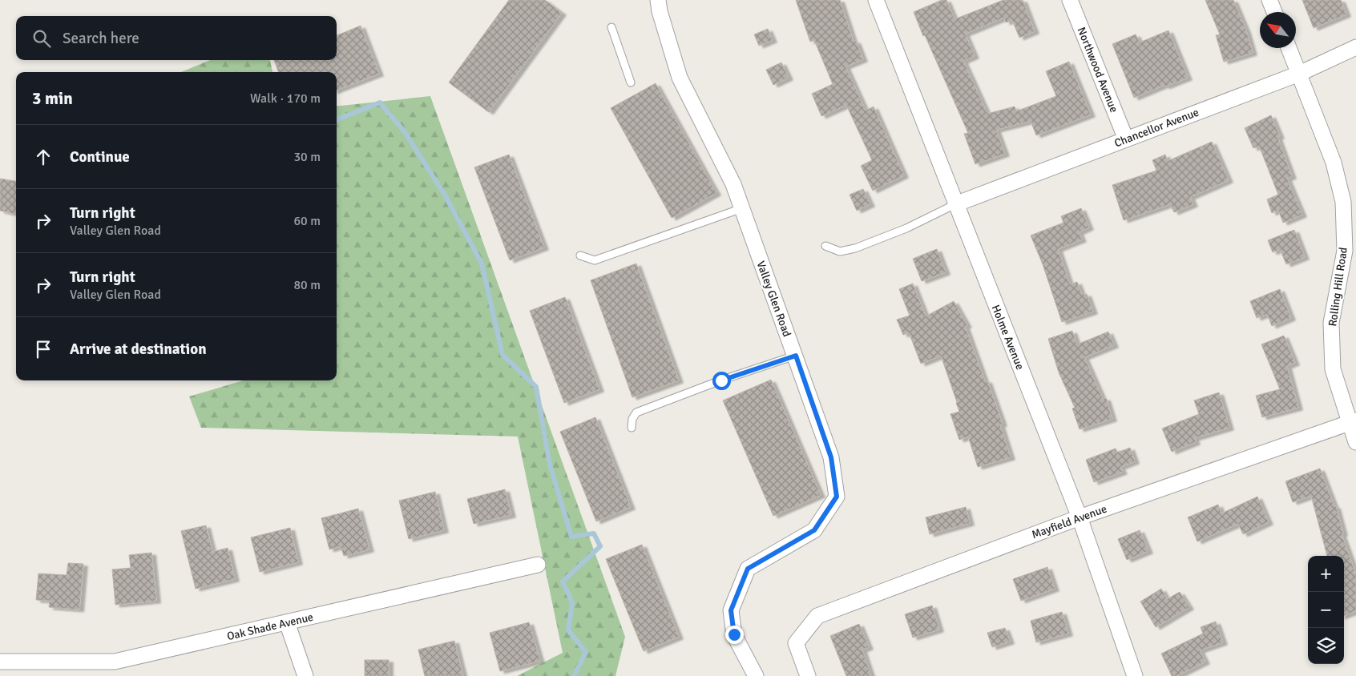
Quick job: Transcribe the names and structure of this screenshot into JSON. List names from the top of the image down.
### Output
{
  "streets": {
    "street": [
      "Northwood Avenue",
      "Chancellor Avenue",
      "Rolling Hill Road",
      "Valley Glen Road",
      "Holme Avenue",
      "Mayfield Avenue",
      "Oak Shade Avenue"
    ]
  },
  "crossings": [
    ["Northwood Avenue", "Chancellor Avenue"],
    ["Chancellor Avenue", "Rolling Hill Road"],
    ["Chancellor Avenue", "Holme Avenue"],
    ["Rolling Hill Road", "Mayfield Avenue"],
    ["Holme Avenue", "Mayfield Avenue"]
  ],
  "north": "top left",
  "page": {
    "search": "Search here",
    "heading": ["3 min", "Walk · 170 m"],
    "list": [
      ["Continue", "30 m"],
      ["Turn right", "Valley Glen Road", "60 m"],
      ["Turn right", "Valley Glen Road", "80 m"],
      "Arrive at destination"
    ],
    "map_buttons": ["+", "−"]
  }
}
